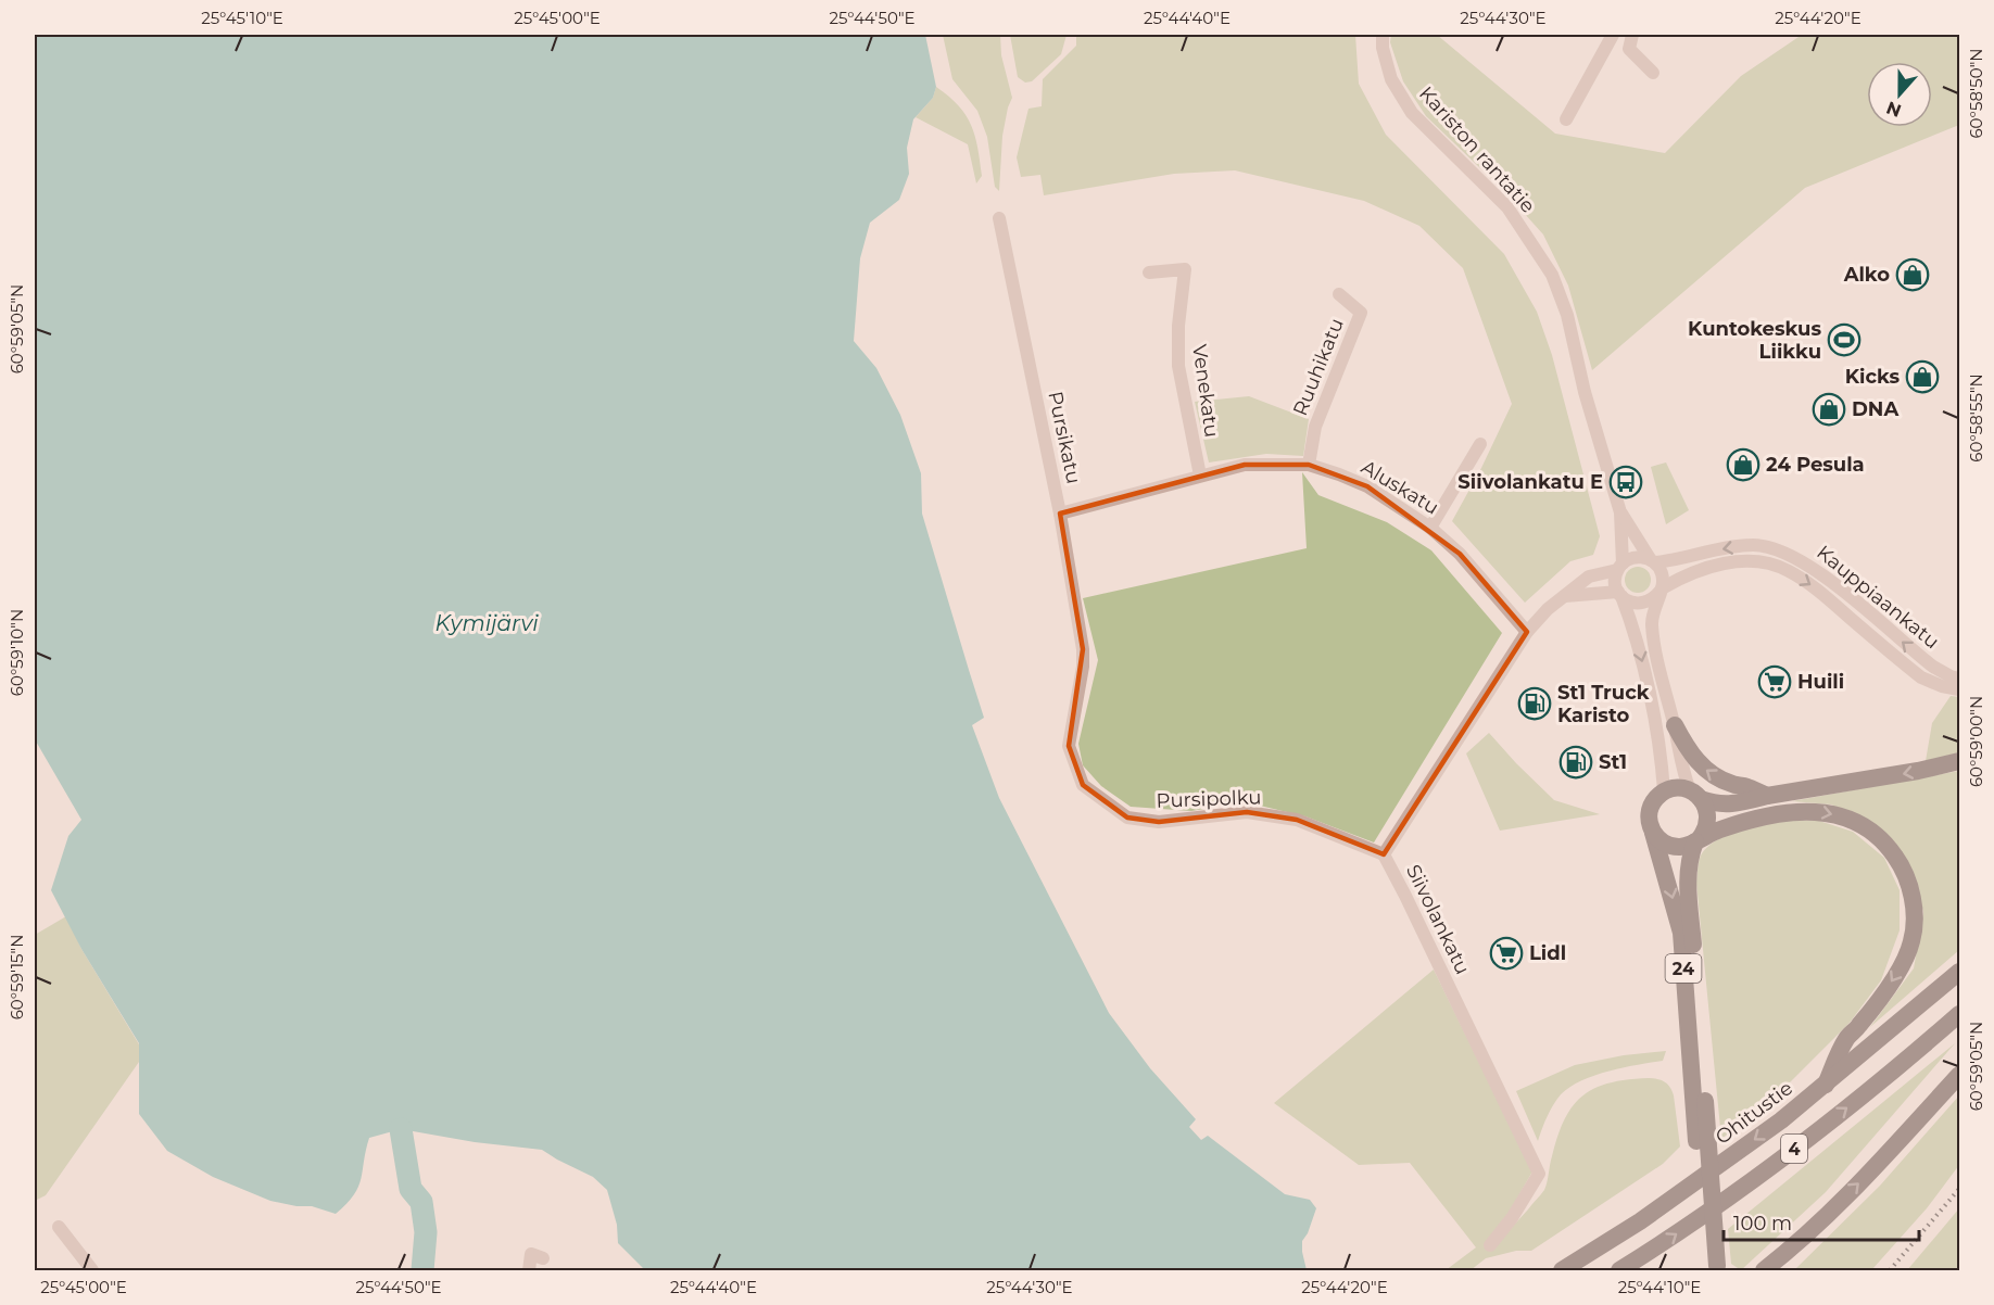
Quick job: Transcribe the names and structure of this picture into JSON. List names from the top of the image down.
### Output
{
  "streets": {
    "highway": ["24", "Ohitustie", "4"],
    "street": [
      "Kariston rantatie",
      "Ruuhikatu",
      "Venekatu",
      "Pursikatu",
      "Aluskatu",
      "Kauppiaankatu",
      "Pursipolku",
      "Siivolankatu"
    ]
  },
  "crossings": [
    ["Kariston rantatie", "Kauppiaankatu"],
    ["Kariston rantatie", "Siivolankatu"],
    ["Ruuhikatu", "Aluskatu"],
    ["Venekatu", "Aluskatu"],
    ["Pursikatu", "Aluskatu"],
    ["Pursikatu", "Pursipolku"],
    ["Aluskatu", "Siivolankatu"],
    ["Kauppiaankatu", "Siivolankatu"],
    ["Pursipolku", "Siivolankatu"]
  ],
  "water": ["Kymijärvi"],
  "places": {
    "shop": [
      "Alko",
      "Kicks",
      "DNA",
      "24 Pesula"
    ],
    "sports": ["Kuntokeskus Liikku"],
    "bus stop": ["Siivolankatu E"],
    "supermarket": ["Huili", "Lidl"],
    "fuel station": ["St1 Truck Karisto", "St1"]
  },
  "scale_bar": "100 m",
  "north": "bottom",
  "coordinates": [
    "25°45'10\"E",
    "25°45'00\"E",
    "25°44'50\"E",
    "25°44'40\"E",
    "25°44'30\"E",
    "25°44'20\"E",
    "60°58'50\"N",
    "60°59'05\"N",
    "60°58'55\"N",
    "60°59'10\"N",
    "60°59'00\"N",
    "60°59'15\"N",
    "25°44'10\"E"
  ]
}
